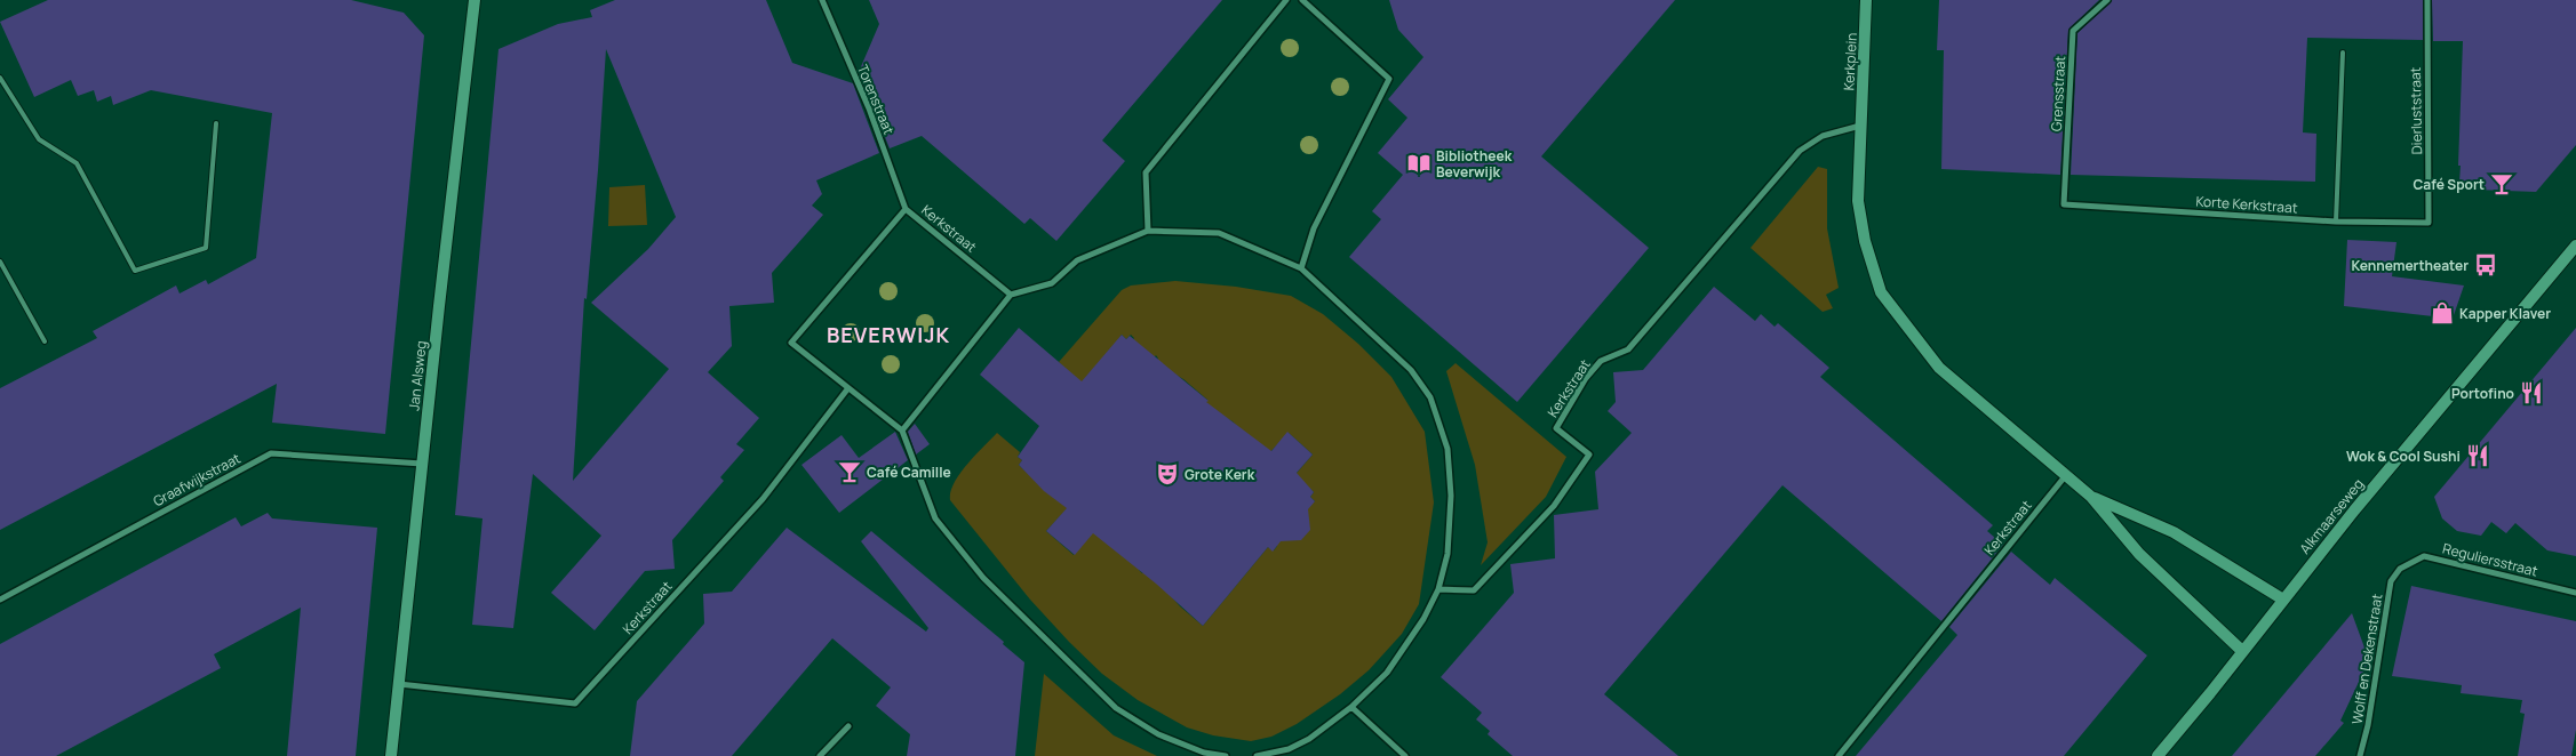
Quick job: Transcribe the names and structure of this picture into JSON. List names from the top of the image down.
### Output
{
  "streets": {
    "street": [
      "Kerkplein",
      "Grensstraat",
      "Torenstraat",
      "Dierluststraat",
      "Korte Kerkstraat",
      "Kerkstraat",
      "Jan Alsweg",
      "Graafwijkstraat",
      "Alkmaarseweg",
      "Reguliersstraat",
      "Wolff en Dekenstraat"
    ]
  },
  "crossings": [
    ["Kerkplein", "Kerkstraat"],
    ["Grensstraat", "Korte Kerkstraat"],
    ["Torenstraat", "Kerkstraat"],
    ["Dierluststraat", "Korte Kerkstraat"],
    ["Kerkstraat", "Jan Alsweg"],
    ["Jan Alsweg", "Graafwijkstraat"],
    ["Reguliersstraat", "Wolff en Dekenstraat"]
  ],
  "districts": ["BEVERWIJK"],
  "places": {
    "library": ["Bibliotheek Beverwijk"],
    "bar": ["Café Sport", "Café Camille"],
    "bus stop": ["Kennemertheater"],
    "shop": ["Kapper Klaver"],
    "restaurant": ["Portofino", "Wok & Cool Sushi"],
    "theatre": ["Grote Kerk"]
  }
}
